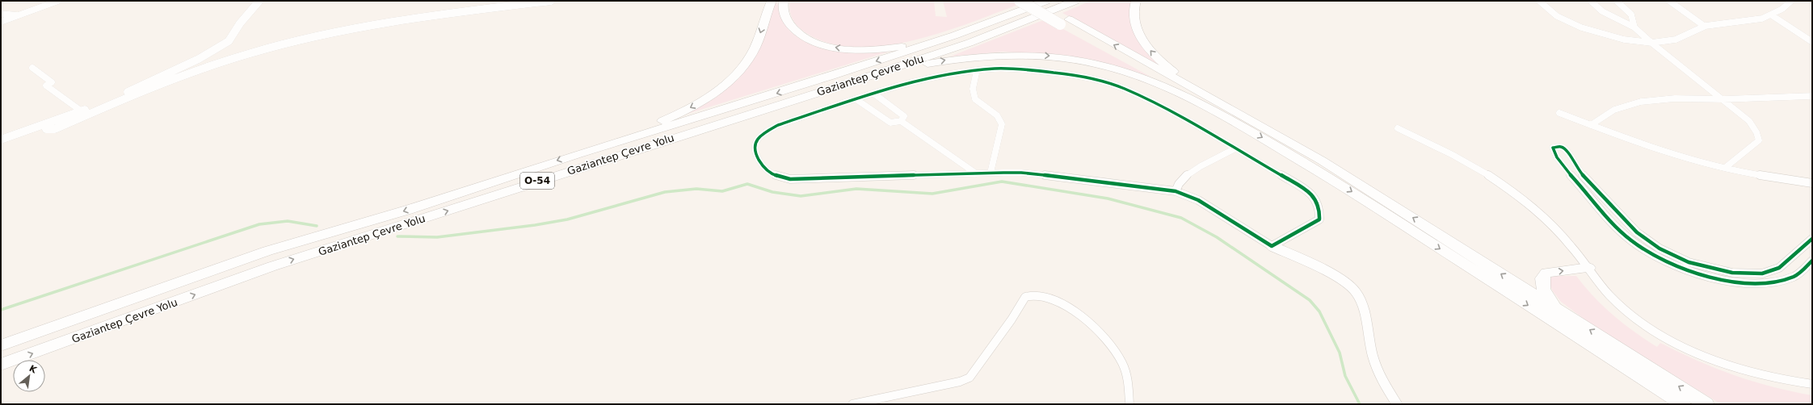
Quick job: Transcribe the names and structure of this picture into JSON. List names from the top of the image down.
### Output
{
  "streets": {
    "highway": ["Gaziantep Çevre Yolu", "O-54"]
  },
  "north": "top right"
}
